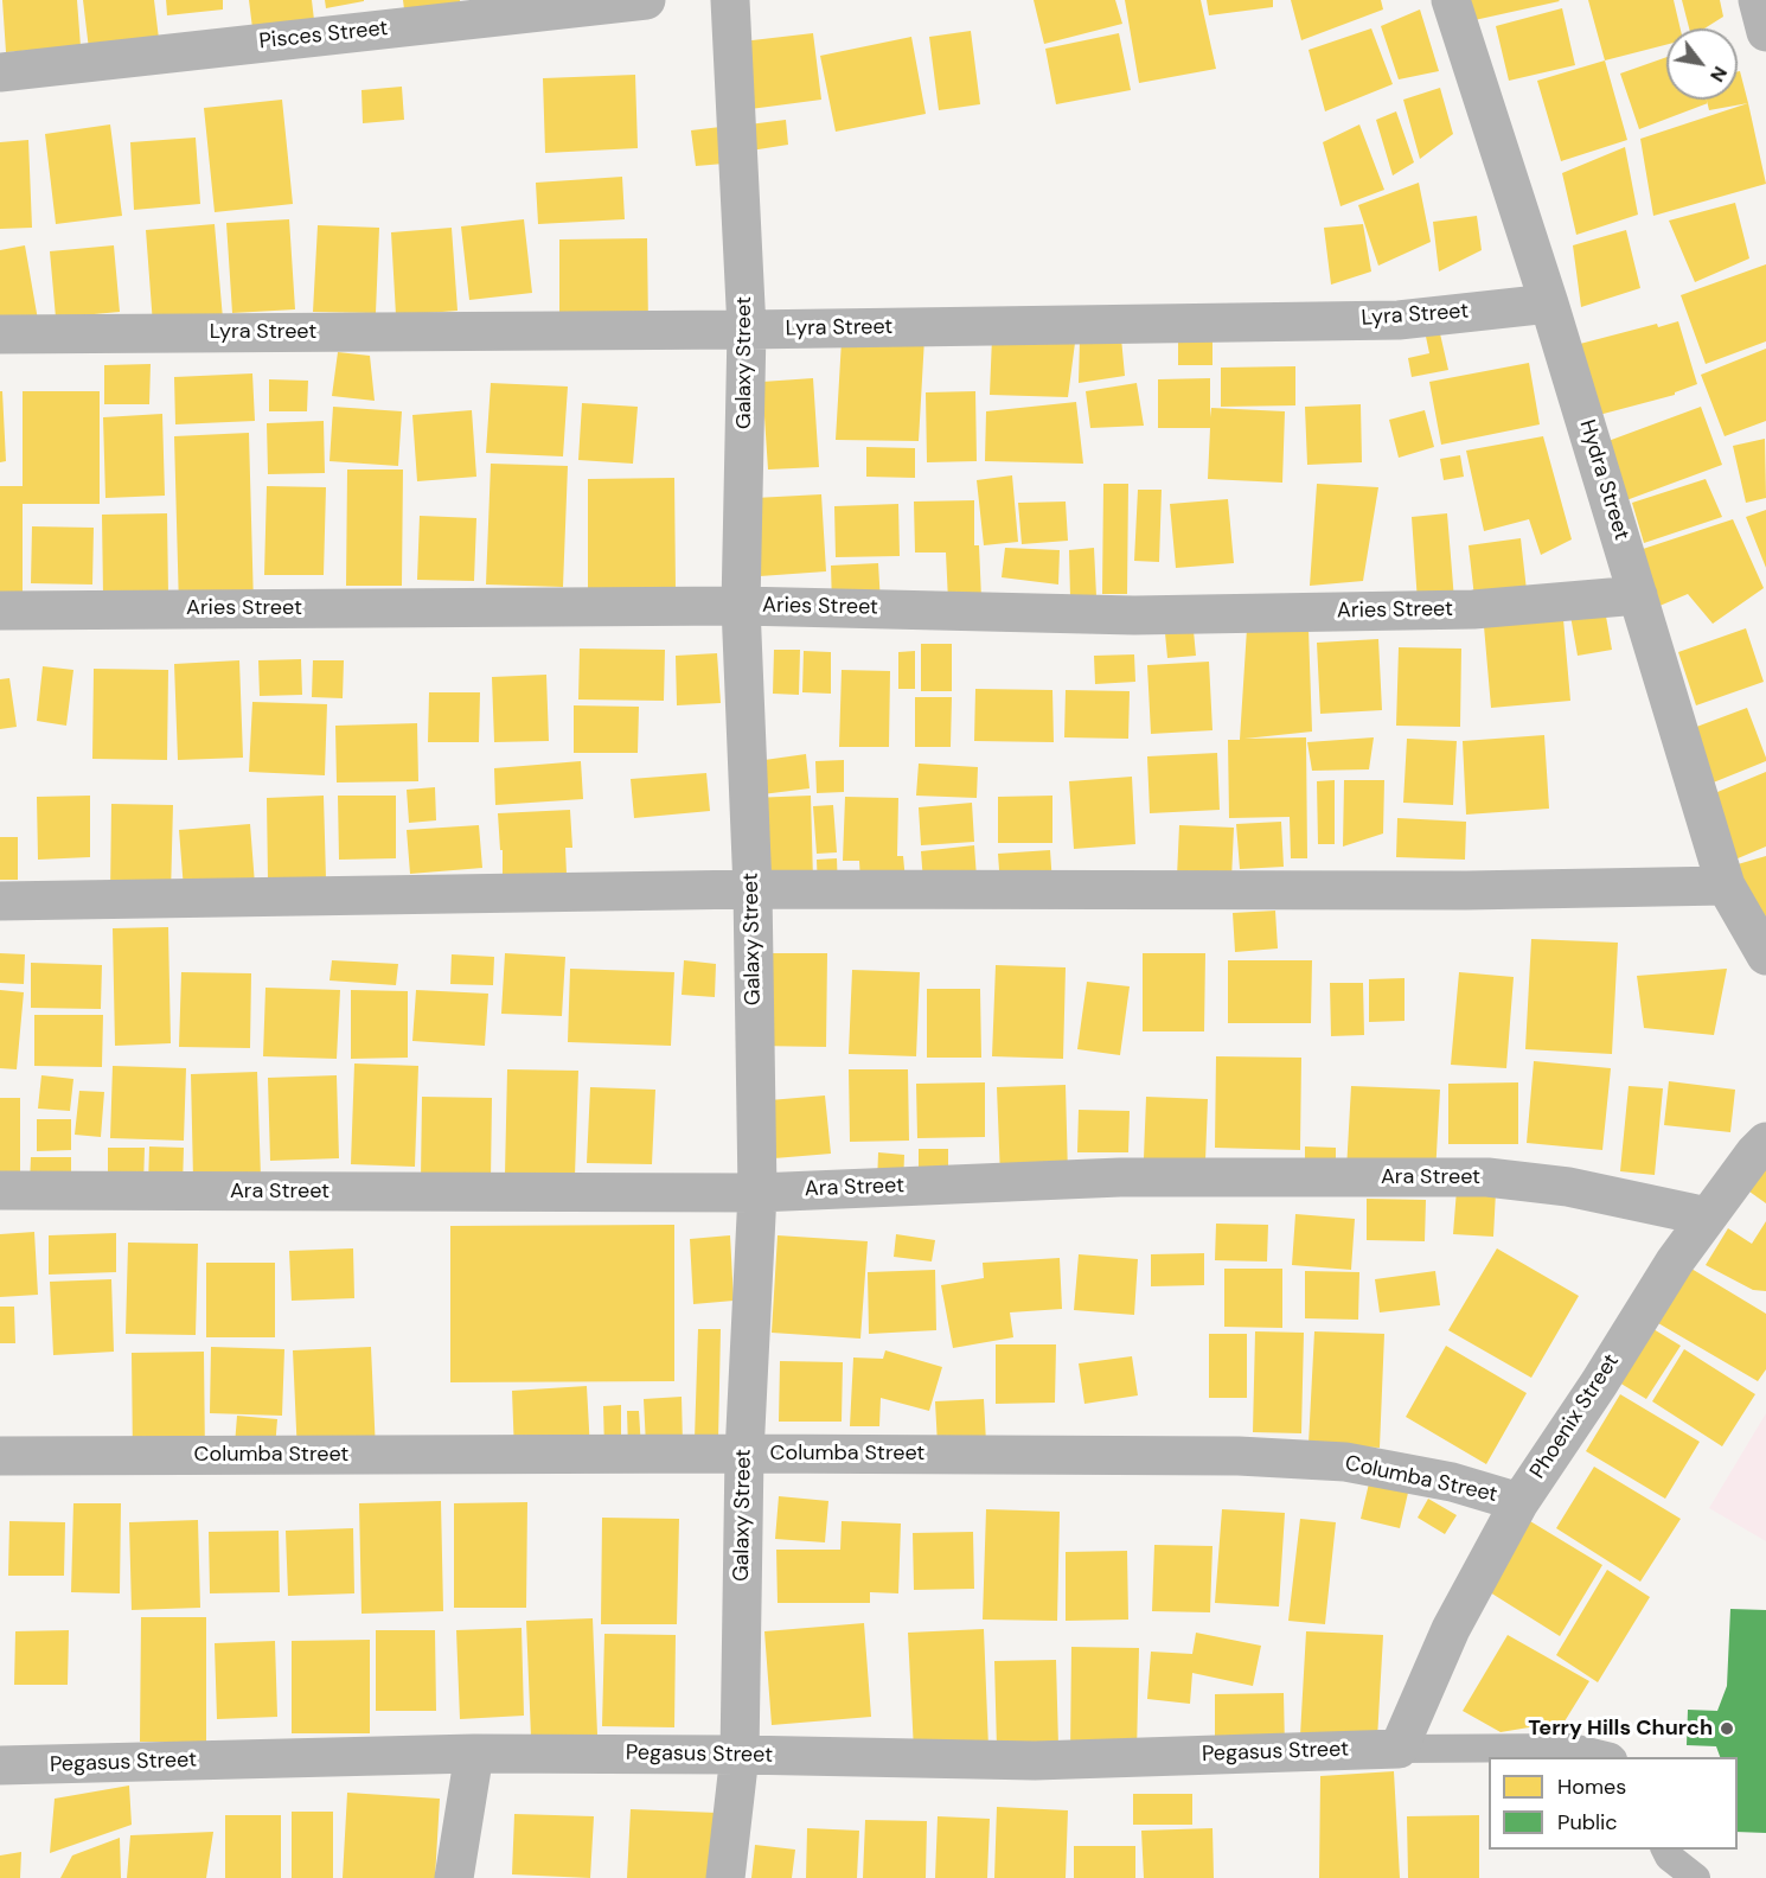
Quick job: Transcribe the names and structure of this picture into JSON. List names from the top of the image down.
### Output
{
  "streets": {
    "street": [
      "Pisces Street",
      "Lyra Street",
      "Galaxy Street",
      "Hydra Street",
      "Aries Street",
      "Ara Street",
      "Phoenix Street",
      "Columba Street",
      "Pegasus Street"
    ]
  },
  "crossings": [
    ["Lyra Street", "Galaxy Street"],
    ["Lyra Street", "Hydra Street"],
    ["Galaxy Street", "Aries Street"],
    ["Galaxy Street", "Ara Street"],
    ["Galaxy Street", "Columba Street"],
    ["Galaxy Street", "Pegasus Street"],
    ["Hydra Street", "Aries Street"],
    ["Ara Street", "Phoenix Street"],
    ["Phoenix Street", "Columba Street"],
    ["Phoenix Street", "Pegasus Street"]
  ],
  "places": ["Terry Hills Church"],
  "legend": ["Homes", "Public"],
  "north": "bottom right"
}
